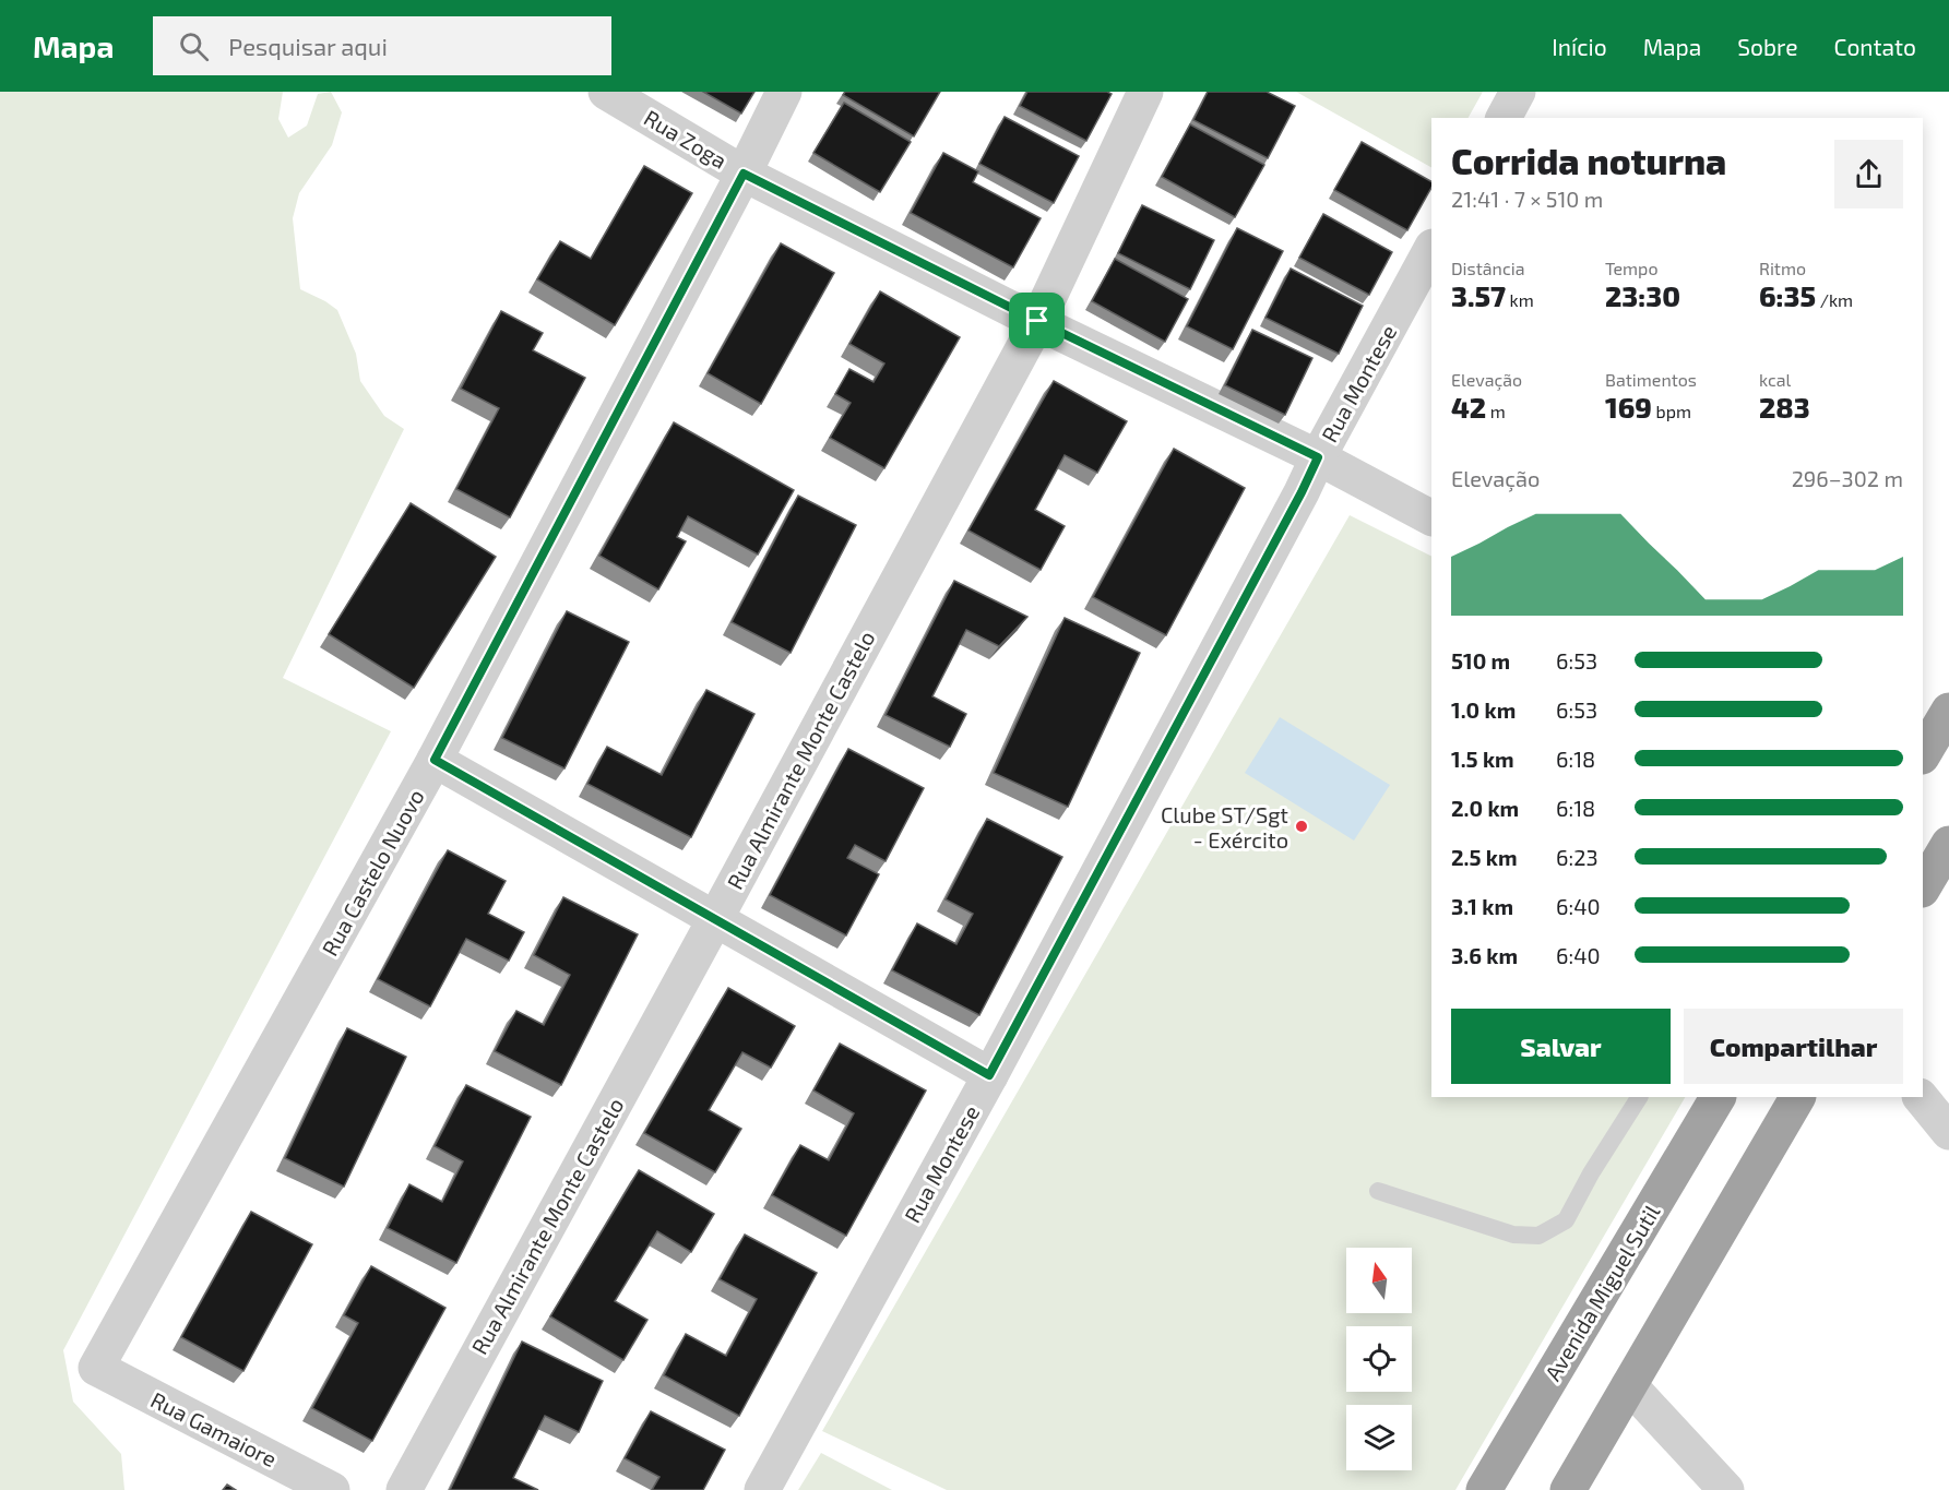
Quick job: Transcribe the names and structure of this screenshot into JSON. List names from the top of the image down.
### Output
{
  "streets": {
    "highway": ["Avenida Miguel Sutil"],
    "street": [
      "Rua Zoga",
      "Rua Montese",
      "Rua Almirante Monte Castelo",
      "Rua Castelo Nuovo",
      "Rua Gamaiore"
    ]
  },
  "crossings": [
    ["Rua Zoga", "Rua Montese"],
    ["Rua Zoga", "Rua Almirante Monte Castelo"],
    ["Rua Zoga", "Rua Castelo Nuovo"],
    ["Rua Castelo Nuovo", "Rua Gamaiore"]
  ],
  "places": ["Clube ST/Sgt - Exército"],
  "north": "top",
  "page": {
    "header": "Mapa",
    "search": "Pesquisar aqui",
    "nav": [
      "Início",
      "Mapa",
      "Sobre",
      "Contato"
    ],
    "heading": ["Corrida noturna", "21:41 · 7 × 510 m"],
    "stats": [
      ["Distância", "3.57 km"],
      ["Tempo", "23:30"],
      ["Ritmo", "6:35 /km"],
      ["Elevação", "42 m"],
      ["Batimentos", "169 bpm"],
      ["kcal", "283"]
    ],
    "chart": ["Elevação", "296–302 m"],
    "list": [
      {
        "name": "510 m",
        "note": "6:53"
      },
      {
        "name": "1.0 km",
        "note": "6:53"
      },
      {
        "name": "1.5 km",
        "note": "6:18"
      },
      {
        "name": "2.0 km",
        "note": "6:18"
      },
      {
        "name": "2.5 km",
        "note": "6:23"
      },
      {
        "name": "3.1 km",
        "note": "6:40"
      },
      {
        "name": "3.6 km",
        "note": "6:40"
      }
    ],
    "buttons": ["Salvar", "Compartilhar"]
  }
}
